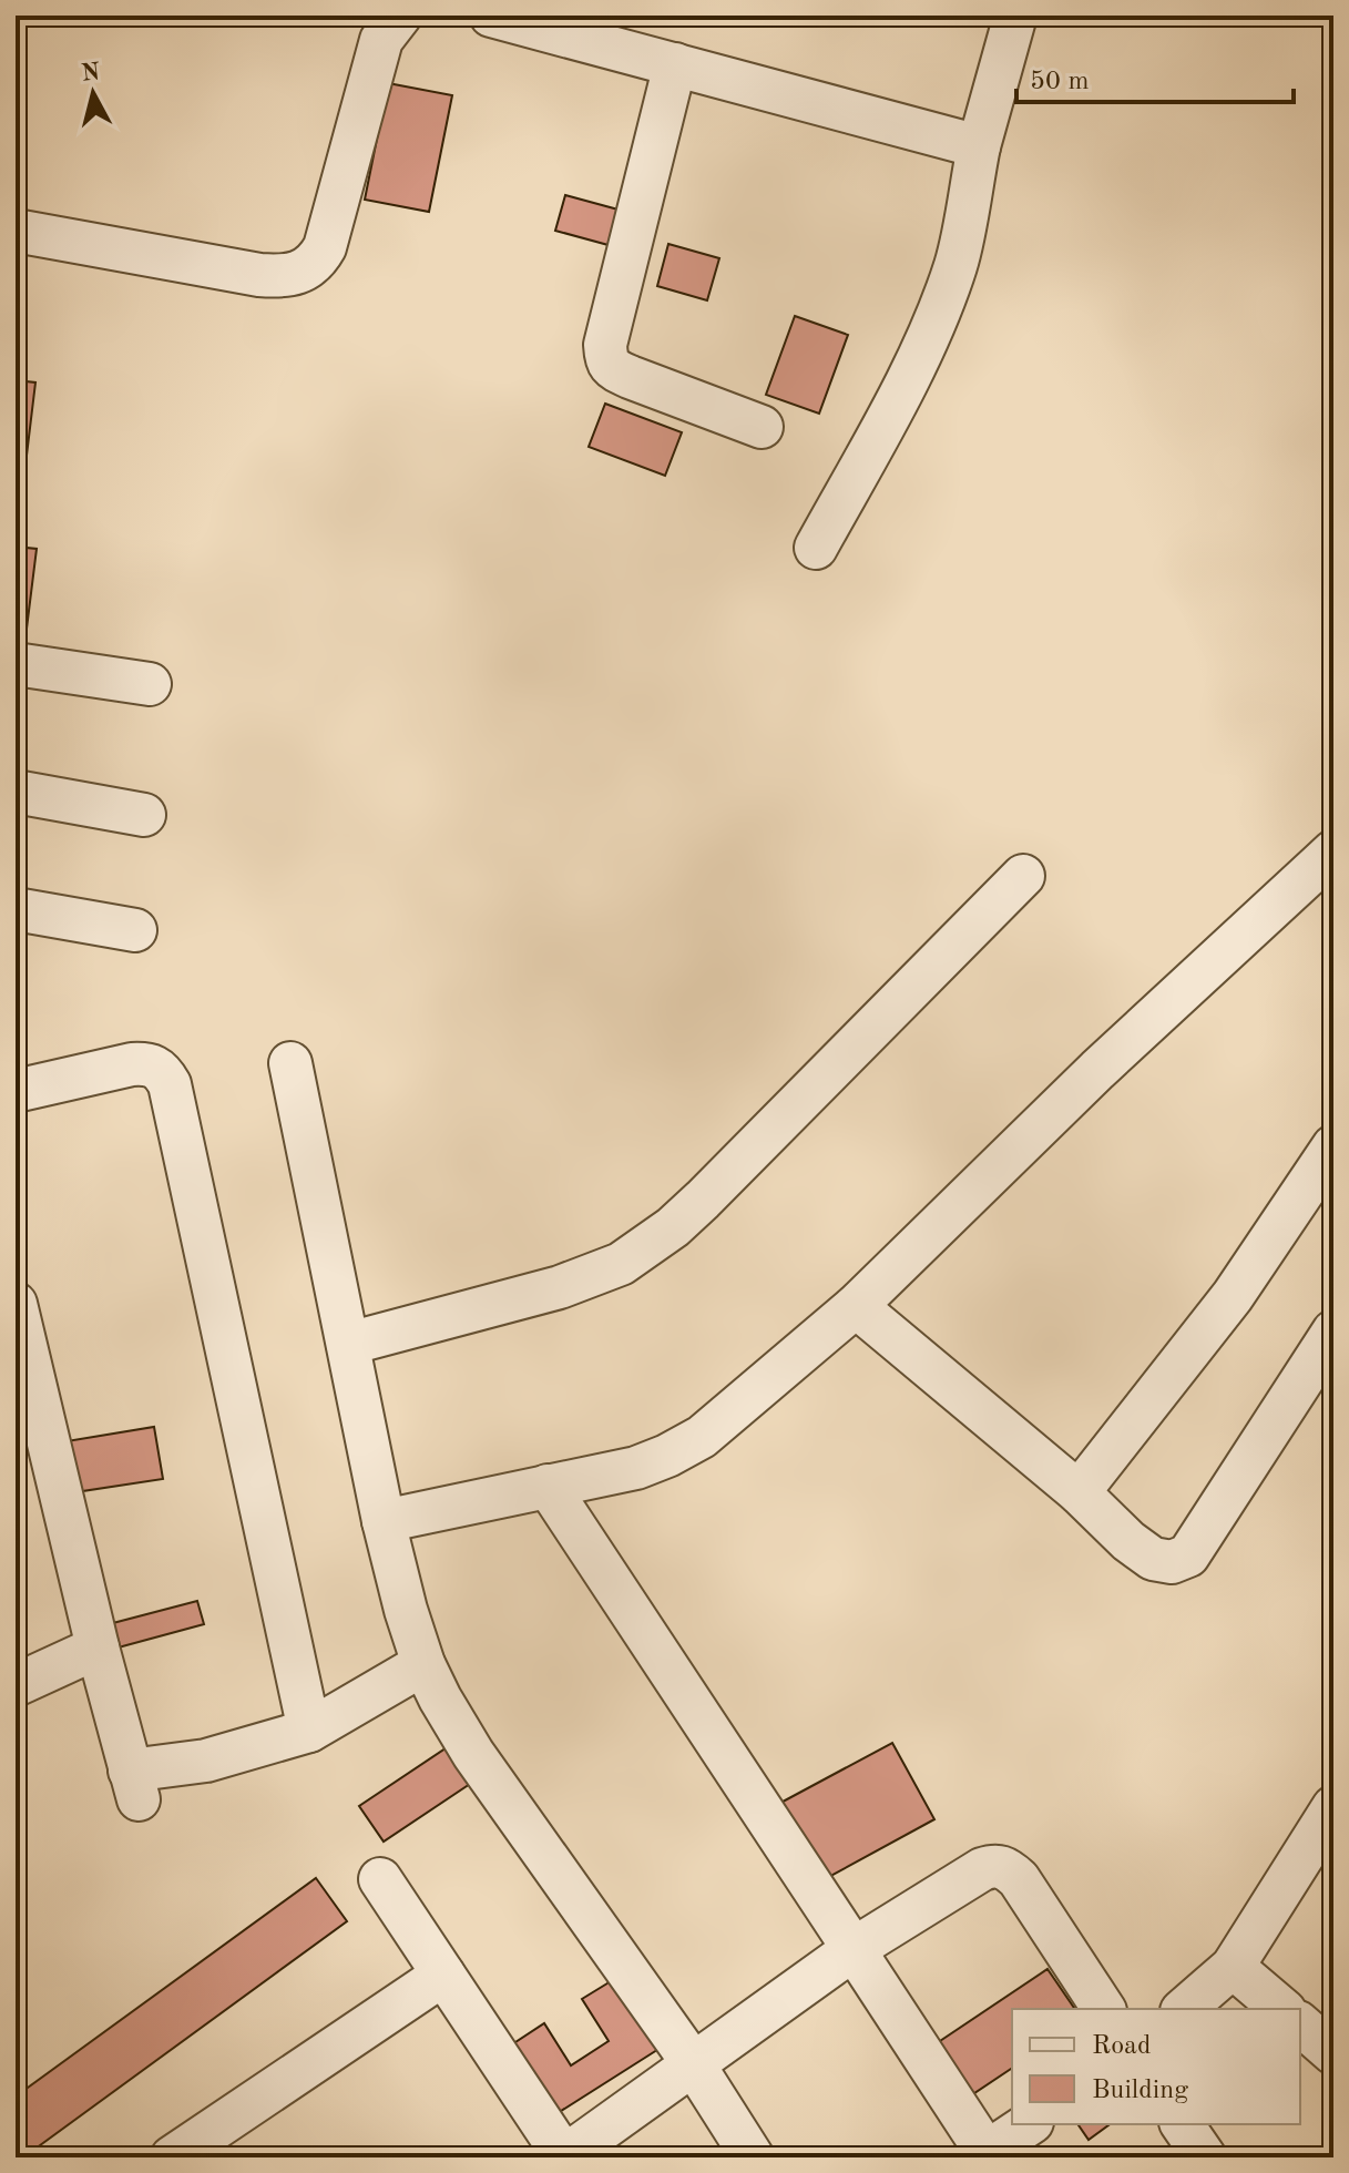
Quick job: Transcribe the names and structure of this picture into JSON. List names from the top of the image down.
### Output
{
  "legend": ["Road", "Building"],
  "scale_bar": "50 m",
  "north": "top"
}
